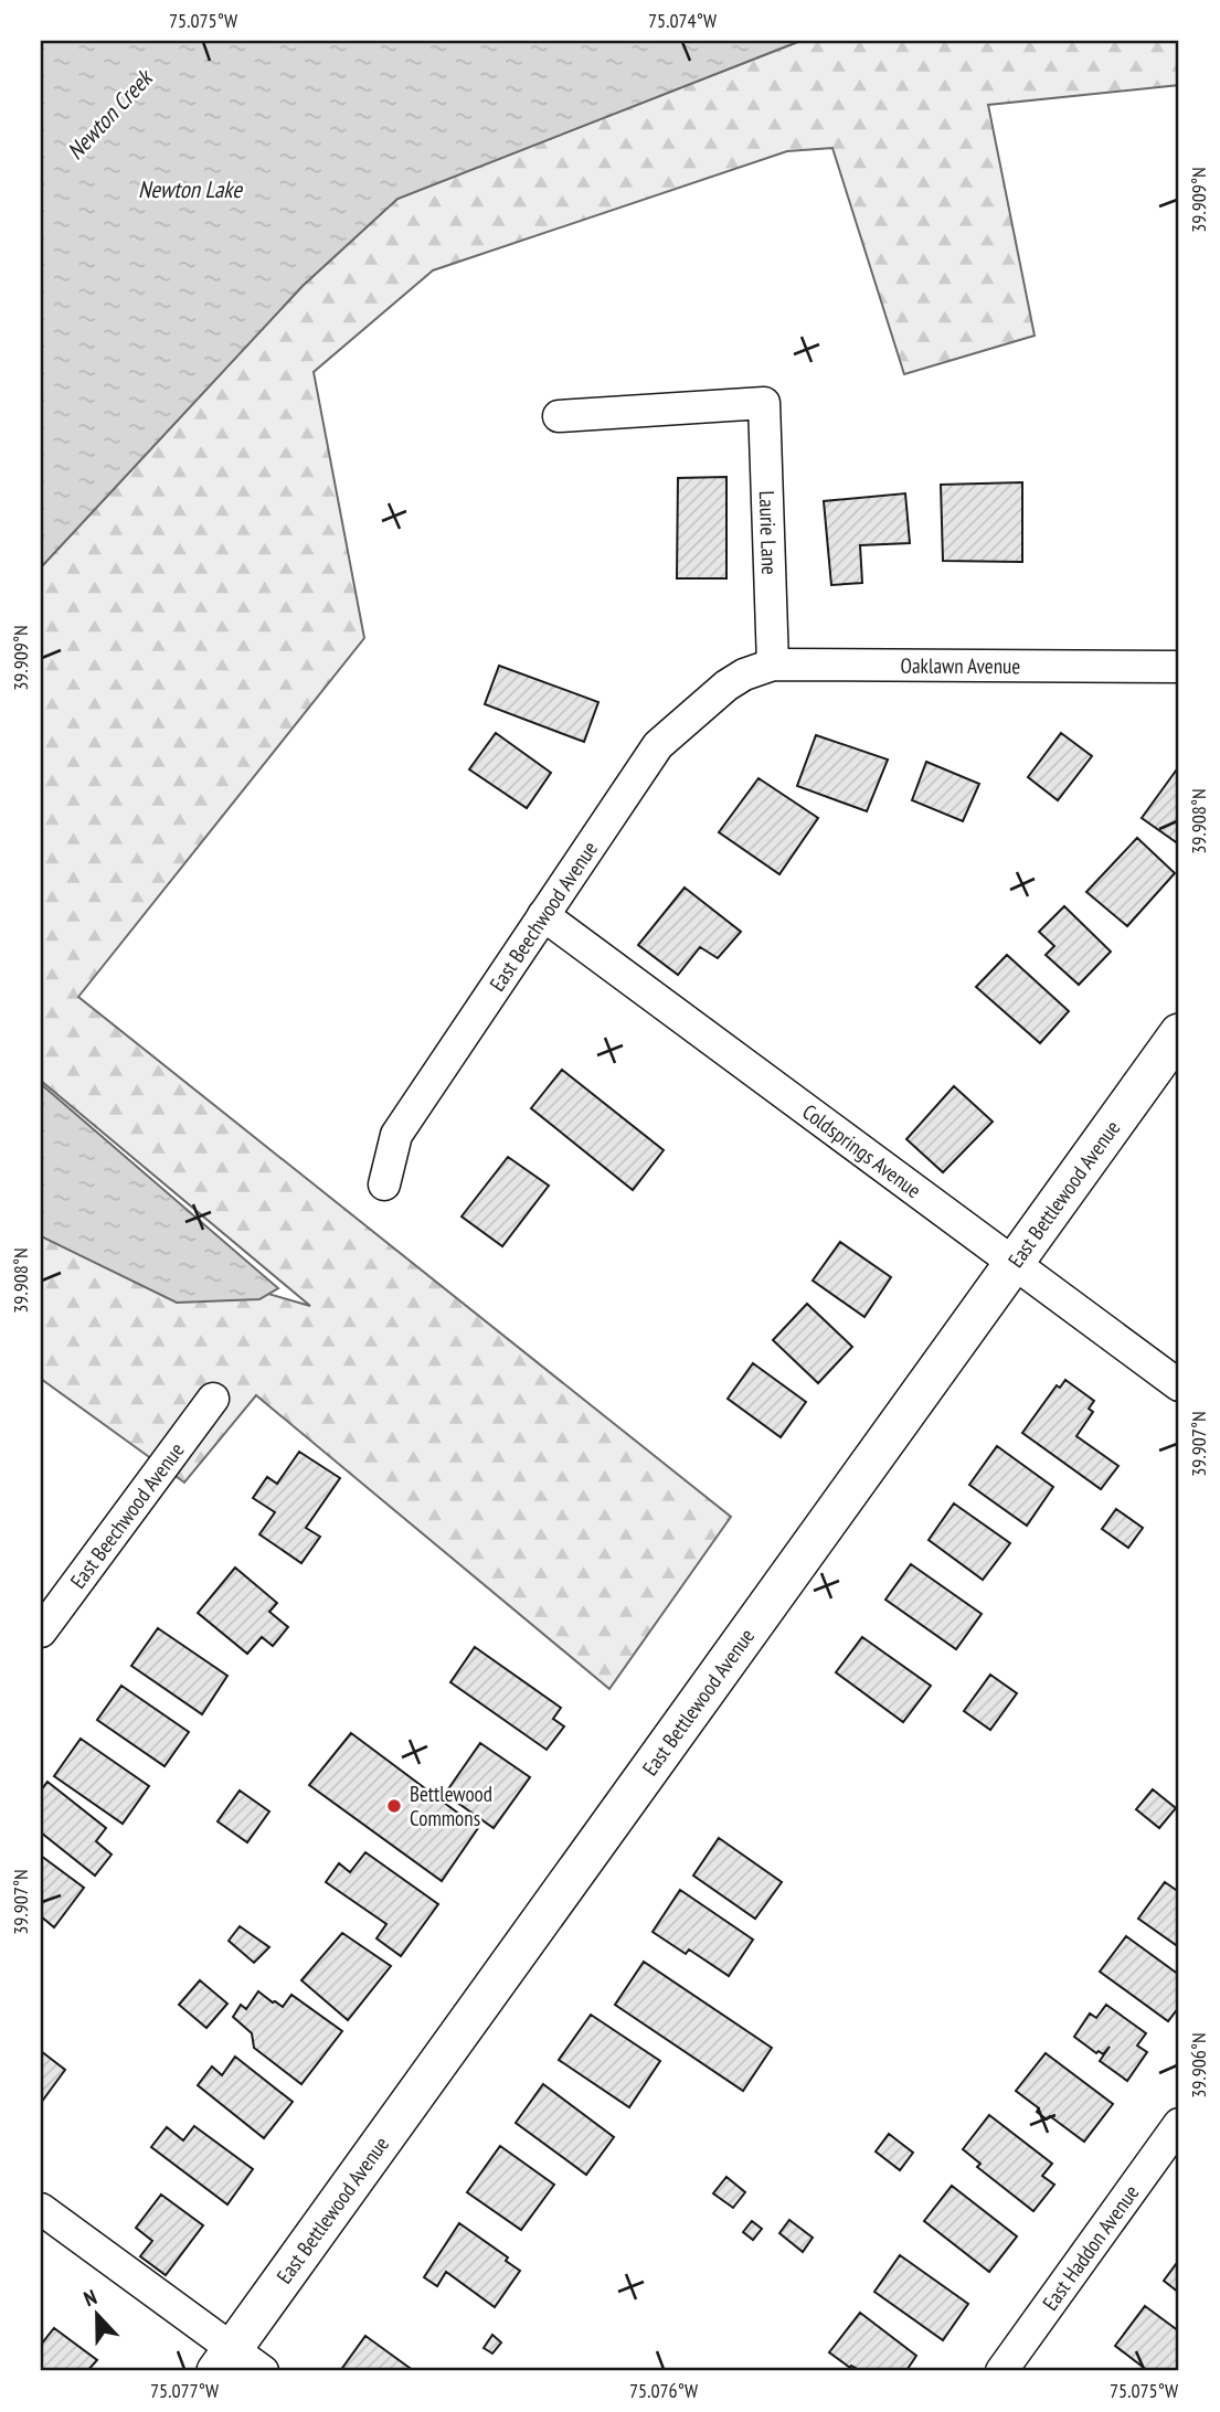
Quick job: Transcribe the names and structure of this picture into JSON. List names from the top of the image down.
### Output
{
  "streets": {
    "street": [
      "Laurie Lane",
      "Oaklawn Avenue",
      "East Beechwood Avenue",
      "Coldsprings Avenue",
      "East Bettlewood Avenue",
      "East Haddon Avenue"
    ]
  },
  "crossings": [
    ["Laurie Lane", "Oaklawn Avenue"],
    ["Oaklawn Avenue", "East Beechwood Avenue"],
    ["East Beechwood Avenue", "Coldsprings Avenue"],
    ["Coldsprings Avenue", "East Bettlewood Avenue"]
  ],
  "water": ["Newton Creek", "Newton Lake"],
  "places": ["Bettlewood Commons"],
  "north": "top",
  "coordinates": [
    "75.075°W",
    "75.074°W",
    "39.909°N",
    "39.908°N",
    "39.907°N",
    "39.906°N",
    "75.077°W",
    "75.076°W"
  ]
}
